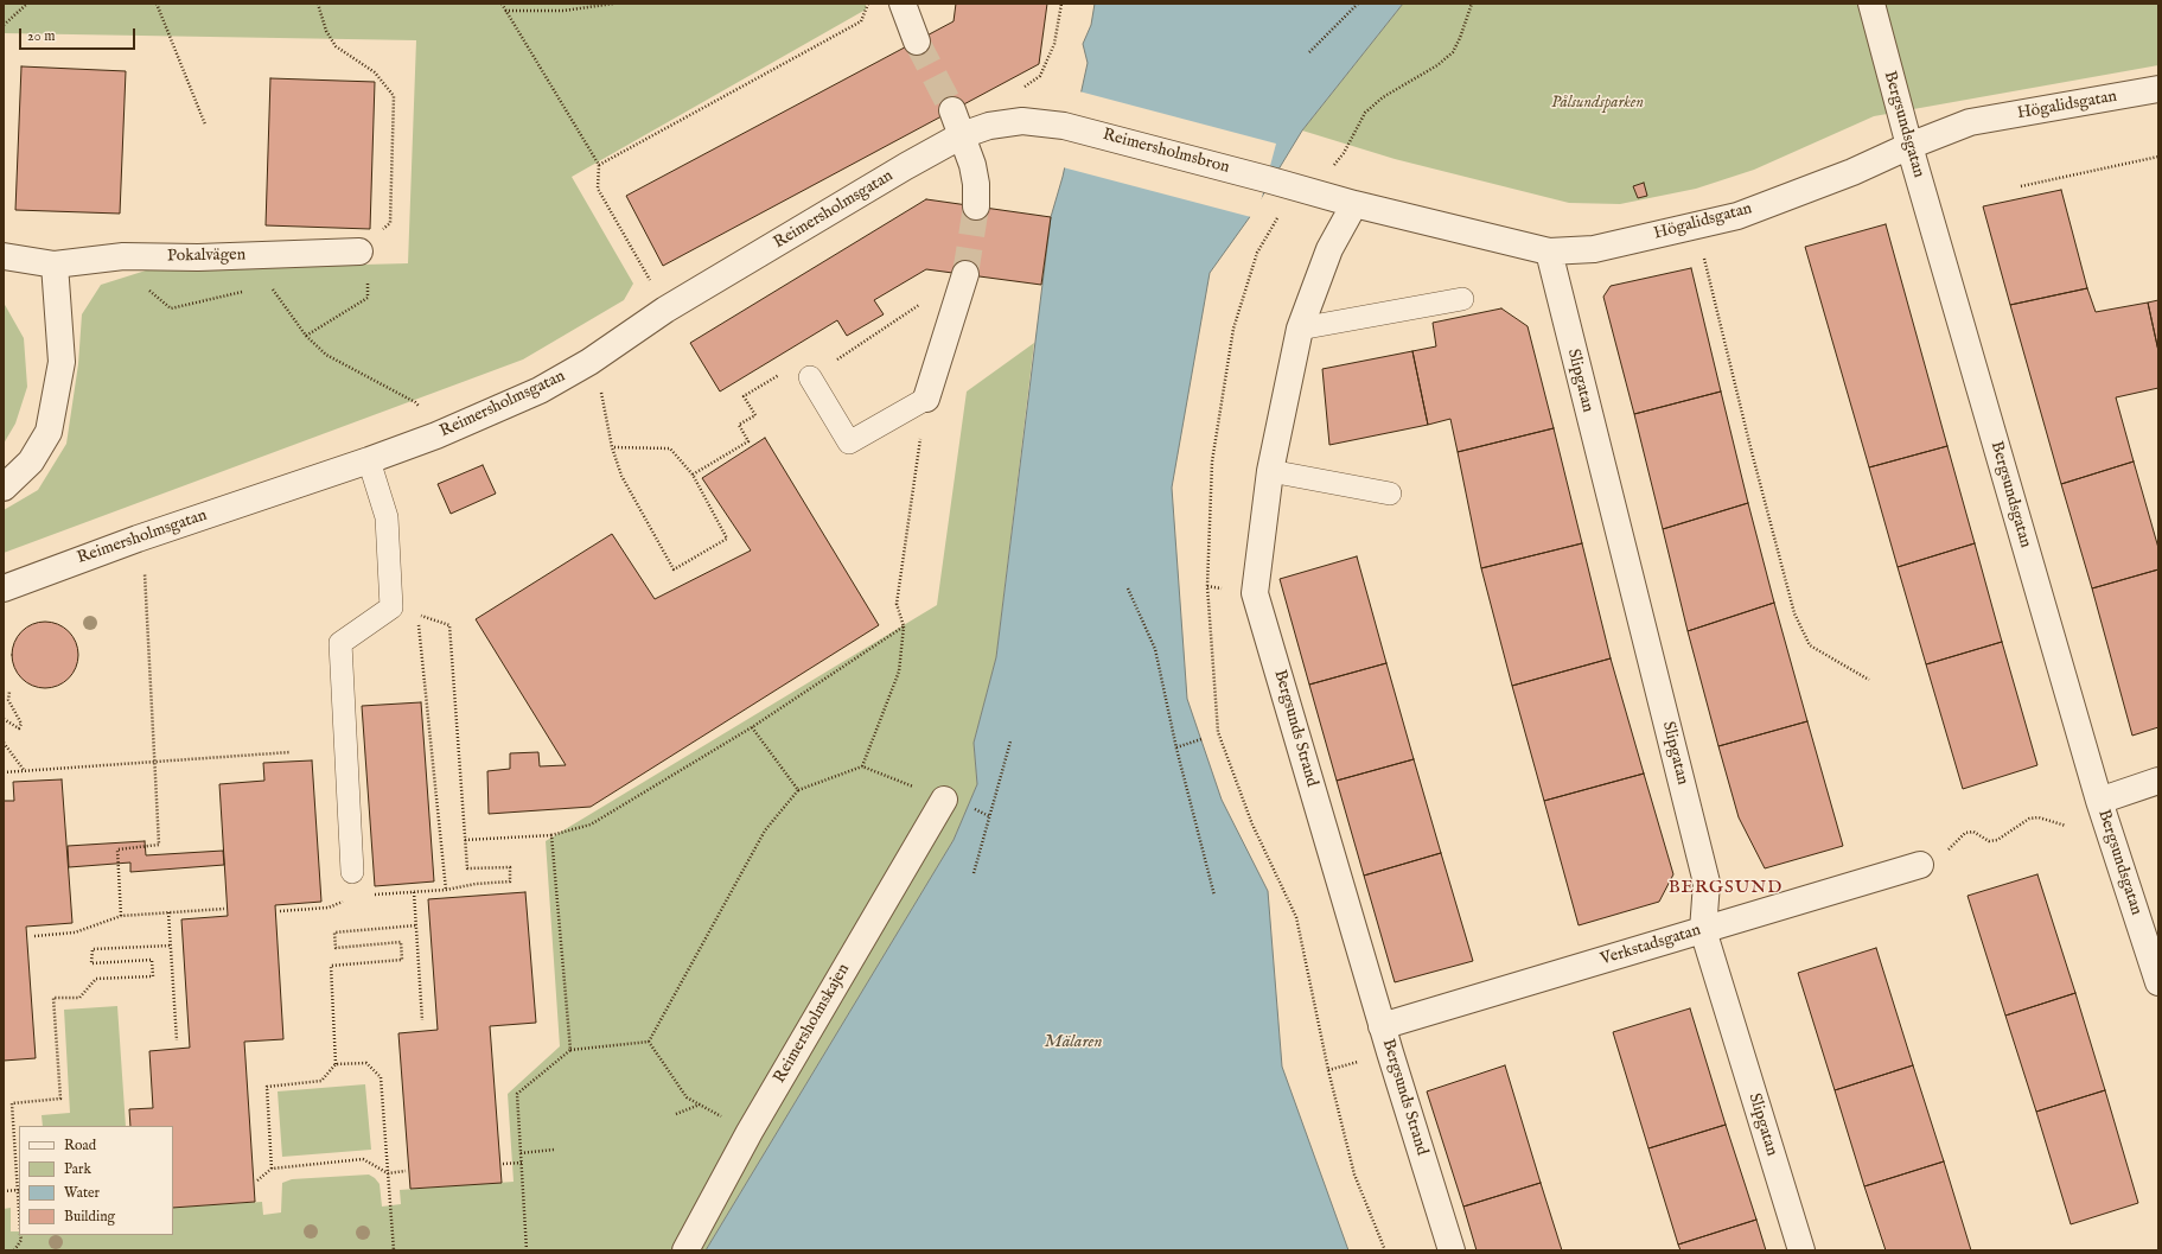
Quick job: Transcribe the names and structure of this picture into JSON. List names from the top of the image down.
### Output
{
  "streets": {
    "street": [
      "Högalidsgatan",
      "Bergsundsgatan",
      "Reimersholmsbron",
      "Reimersholmsgatan",
      "Pokalvägen",
      "Slipgatan",
      "Bergsunds Strand",
      "Verkstadsgatan",
      "Reimersholmskajen"
    ]
  },
  "crossings": [
    ["Högalidsgatan", "Bergsundsgatan"],
    ["Högalidsgatan", "Reimersholmsbron"],
    ["Högalidsgatan", "Slipgatan"],
    ["Högalidsgatan", "Bergsunds Strand"],
    ["Reimersholmsbron", "Reimersholmsgatan"],
    ["Slipgatan", "Verkstadsgatan"],
    ["Bergsunds Strand", "Verkstadsgatan"]
  ],
  "districts": ["BERGSUND"],
  "water": ["Mälaren"],
  "parks": ["Pålsundsparken"],
  "legend": [
    "Road",
    "Park",
    "Water",
    "Building"
  ],
  "scale_bar": "20 m"
}
